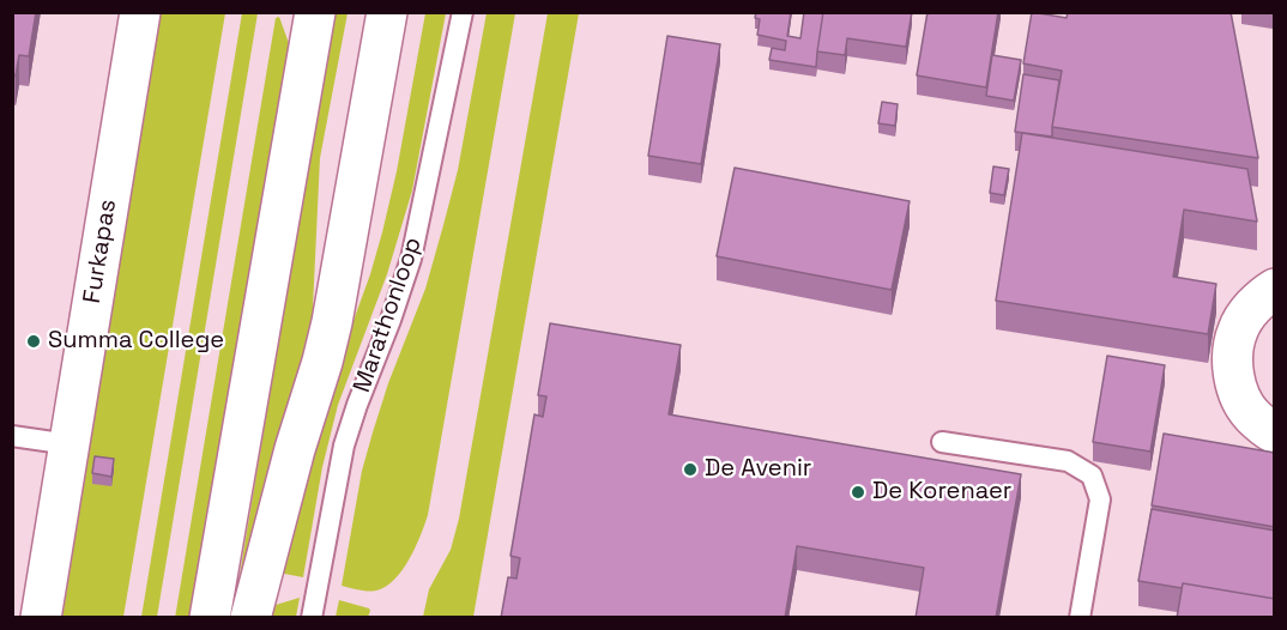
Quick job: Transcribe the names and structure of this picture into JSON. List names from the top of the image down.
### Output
{
  "streets": {
    "main road": ["Furkapas", "Marathonloop"]
  },
  "places": ["Summa College", "De Avenir", "De Korenaer"]
}
